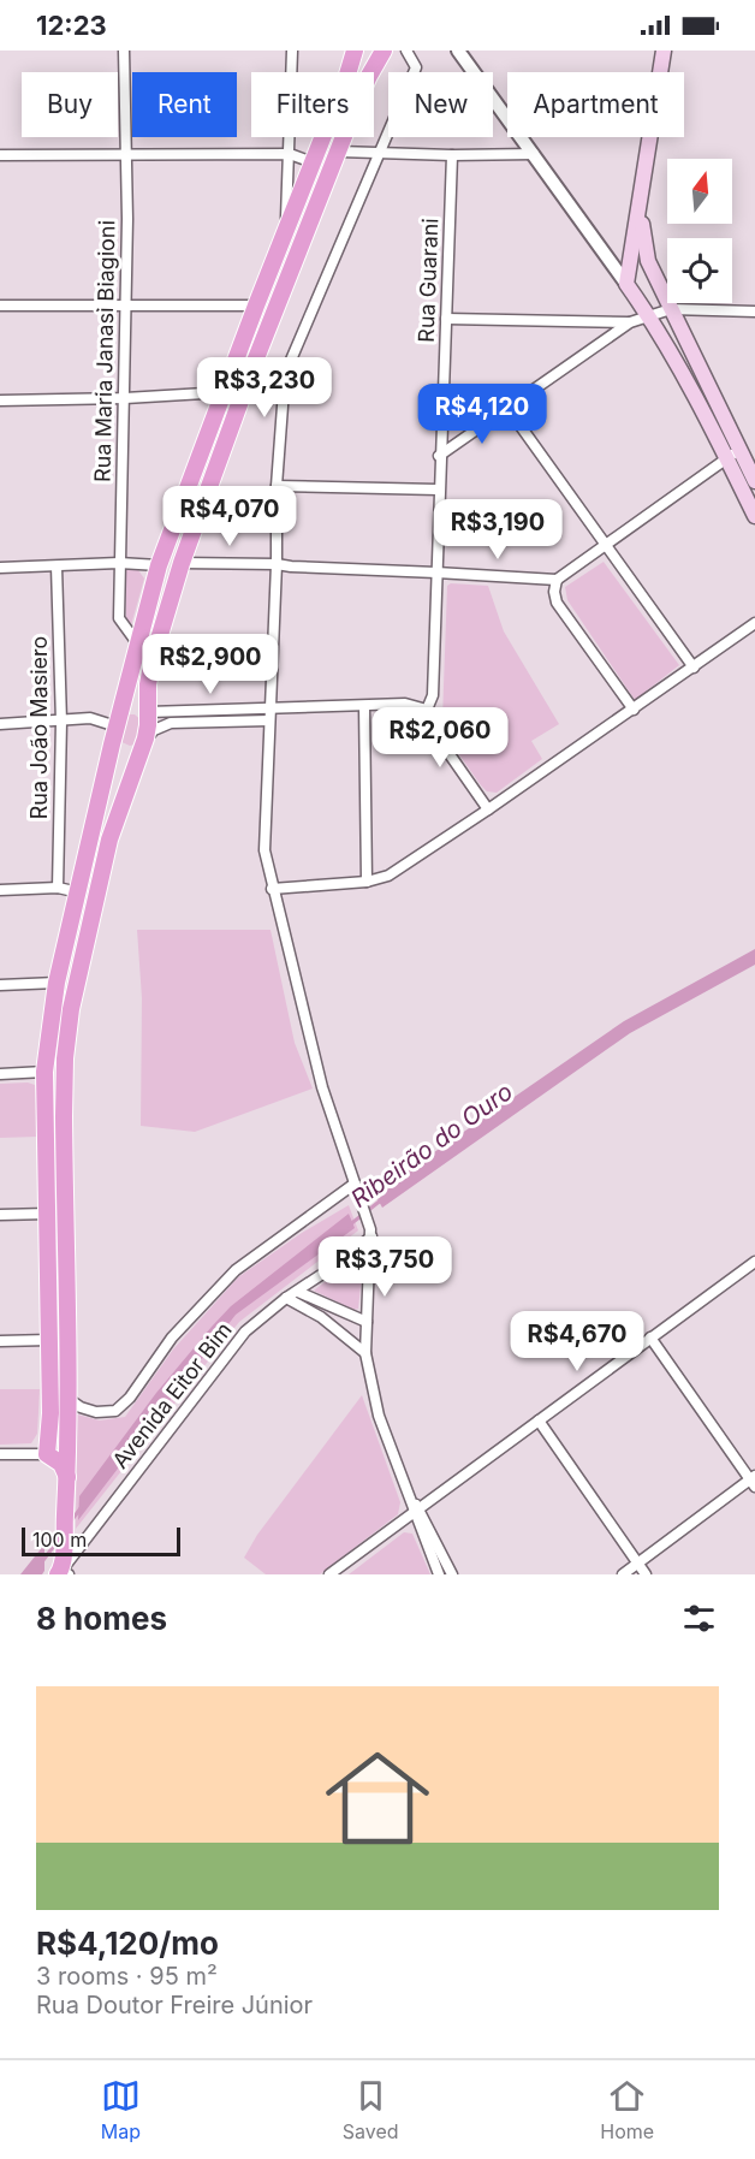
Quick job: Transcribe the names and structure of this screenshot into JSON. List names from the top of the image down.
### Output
{
  "streets": {
    "street": [
      "Rua Guarani",
      "Rua Maria Janasi Biagioni",
      "Rua João Masiero",
      "Avenida Eitor Bim"
    ]
  },
  "water": ["Ribeirão do Ouro"],
  "scale_bar": "100 m",
  "north": "top",
  "page": {
    "status": "12:23",
    "chip": [
      "Buy",
      "Rent",
      "Filters",
      "New",
      "Apartment"
    ],
    "price": [
      "R$3,230",
      "R$4,120",
      "R$4,070",
      "R$3,190",
      "R$2,900",
      "R$2,060",
      "R$3,750",
      "R$4,670"
    ],
    "scale": "100 m",
    "heading": "8 homes",
    "list": [
      {
        "name": "R$4,120/mo",
        "note": "3 rooms · 95 m² · Rua Doutor Freire Júnior"
      }
    ],
    "tabs": ["Map", "Saved", "Home"]
  }
}
